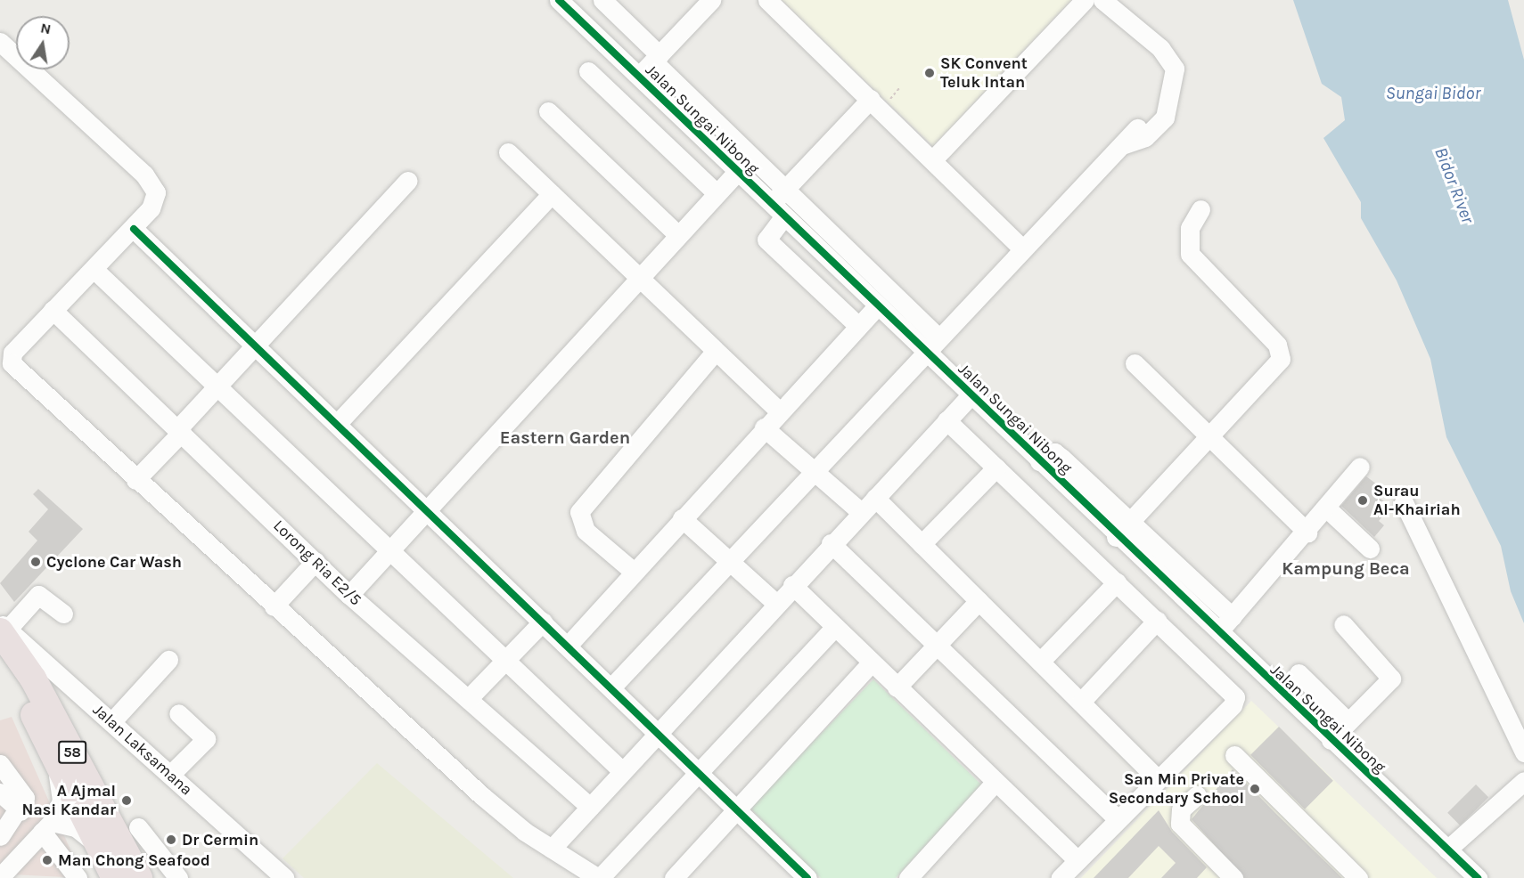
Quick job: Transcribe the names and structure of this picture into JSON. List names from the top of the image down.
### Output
{
  "streets": {
    "highway": ["58"],
    "street": ["Jalan Sungai Nibong", "Lorong Ria E2/5", "Jalan Laksamana"]
  },
  "crossings": [
    ["Jalan Laksamana", "58"]
  ],
  "districts": ["Eastern Garden", "Kampung Beca"],
  "water": ["Sungai Bidor", "Bidor River"],
  "places": [
    "SK Convent Teluk Intan",
    "Surau Al-Khairiah",
    "Cyclone Car Wash",
    "San Min Private Secondary School",
    "A Ajmal Nasi Kandar",
    "Dr Cermin",
    "Man Chong Seafood"
  ],
  "north": "top"
}
